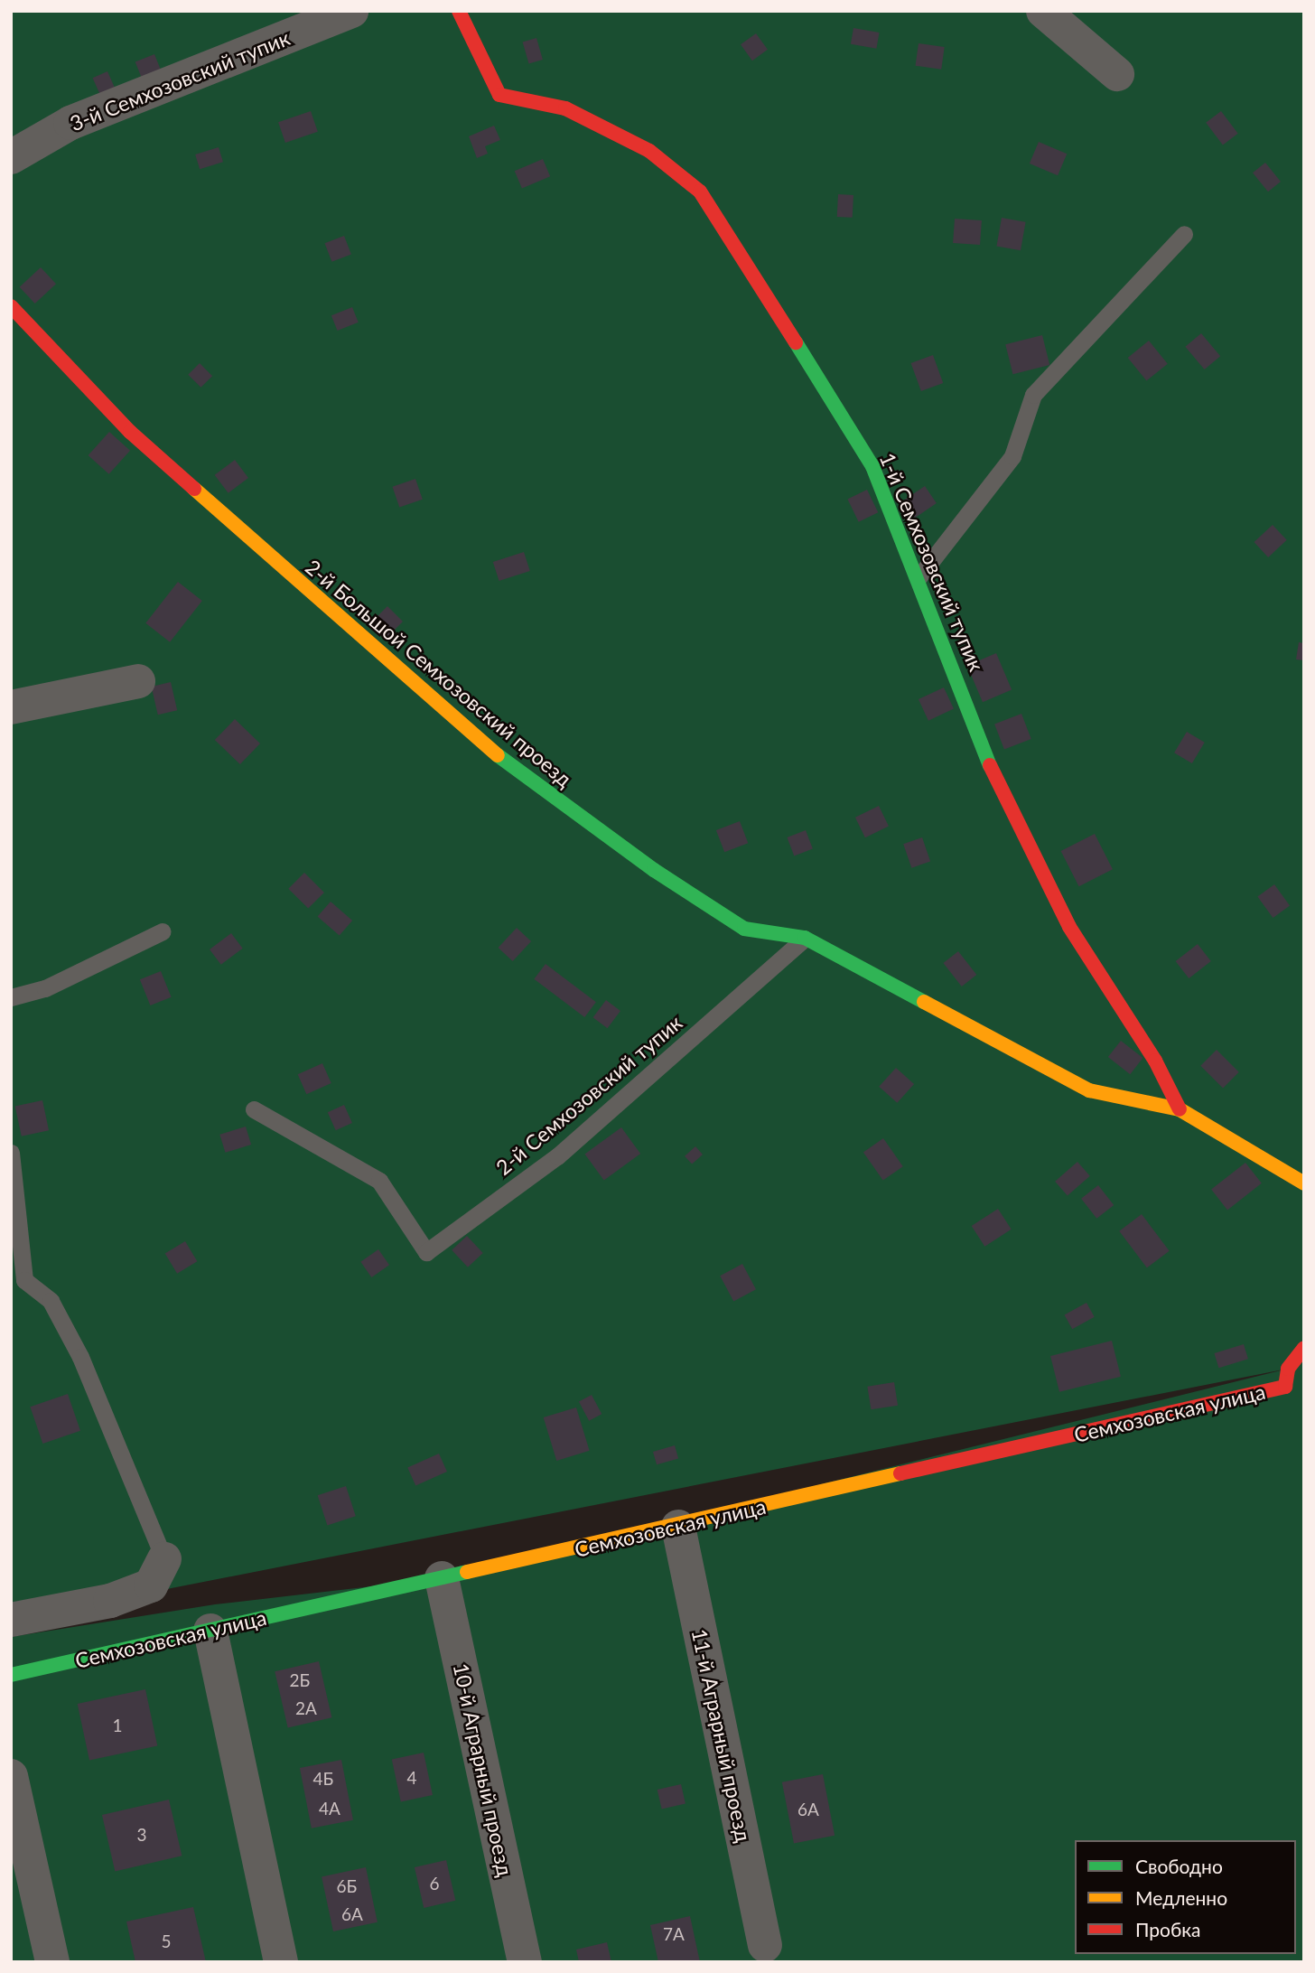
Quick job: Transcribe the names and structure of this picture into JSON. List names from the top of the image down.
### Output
{
  "streets": {
    "street": [
      "3-й Семхозовский тупик",
      "1-й Семхозовский тупик",
      "2-й Большой Семхозовский проезд",
      "Семхозовская улица",
      "11-й Аграрный проезд",
      "10-й Аграрный проезд"
    ],
    "lane": ["2-й Семхозовский тупик"]
  },
  "crossings": [
    ["1-й Семхозовский тупик", "2-й Большой Семхозовский проезд"],
    ["2-й Большой Семхозовский проезд", "2-й Семхозовский тупик"],
    ["Семхозовская улица", "11-й Аграрный проезд"],
    ["Семхозовская улица", "10-й Аграрный проезд"]
  ],
  "house_numbers": [
    "2Б",
    "2А",
    "1",
    "4",
    "4Б",
    "4А",
    "6А",
    "3",
    "6",
    "6Б",
    "6А",
    "7А",
    "5"
  ],
  "legend": ["Свободно", "Медленно", "Пробка"]
}
